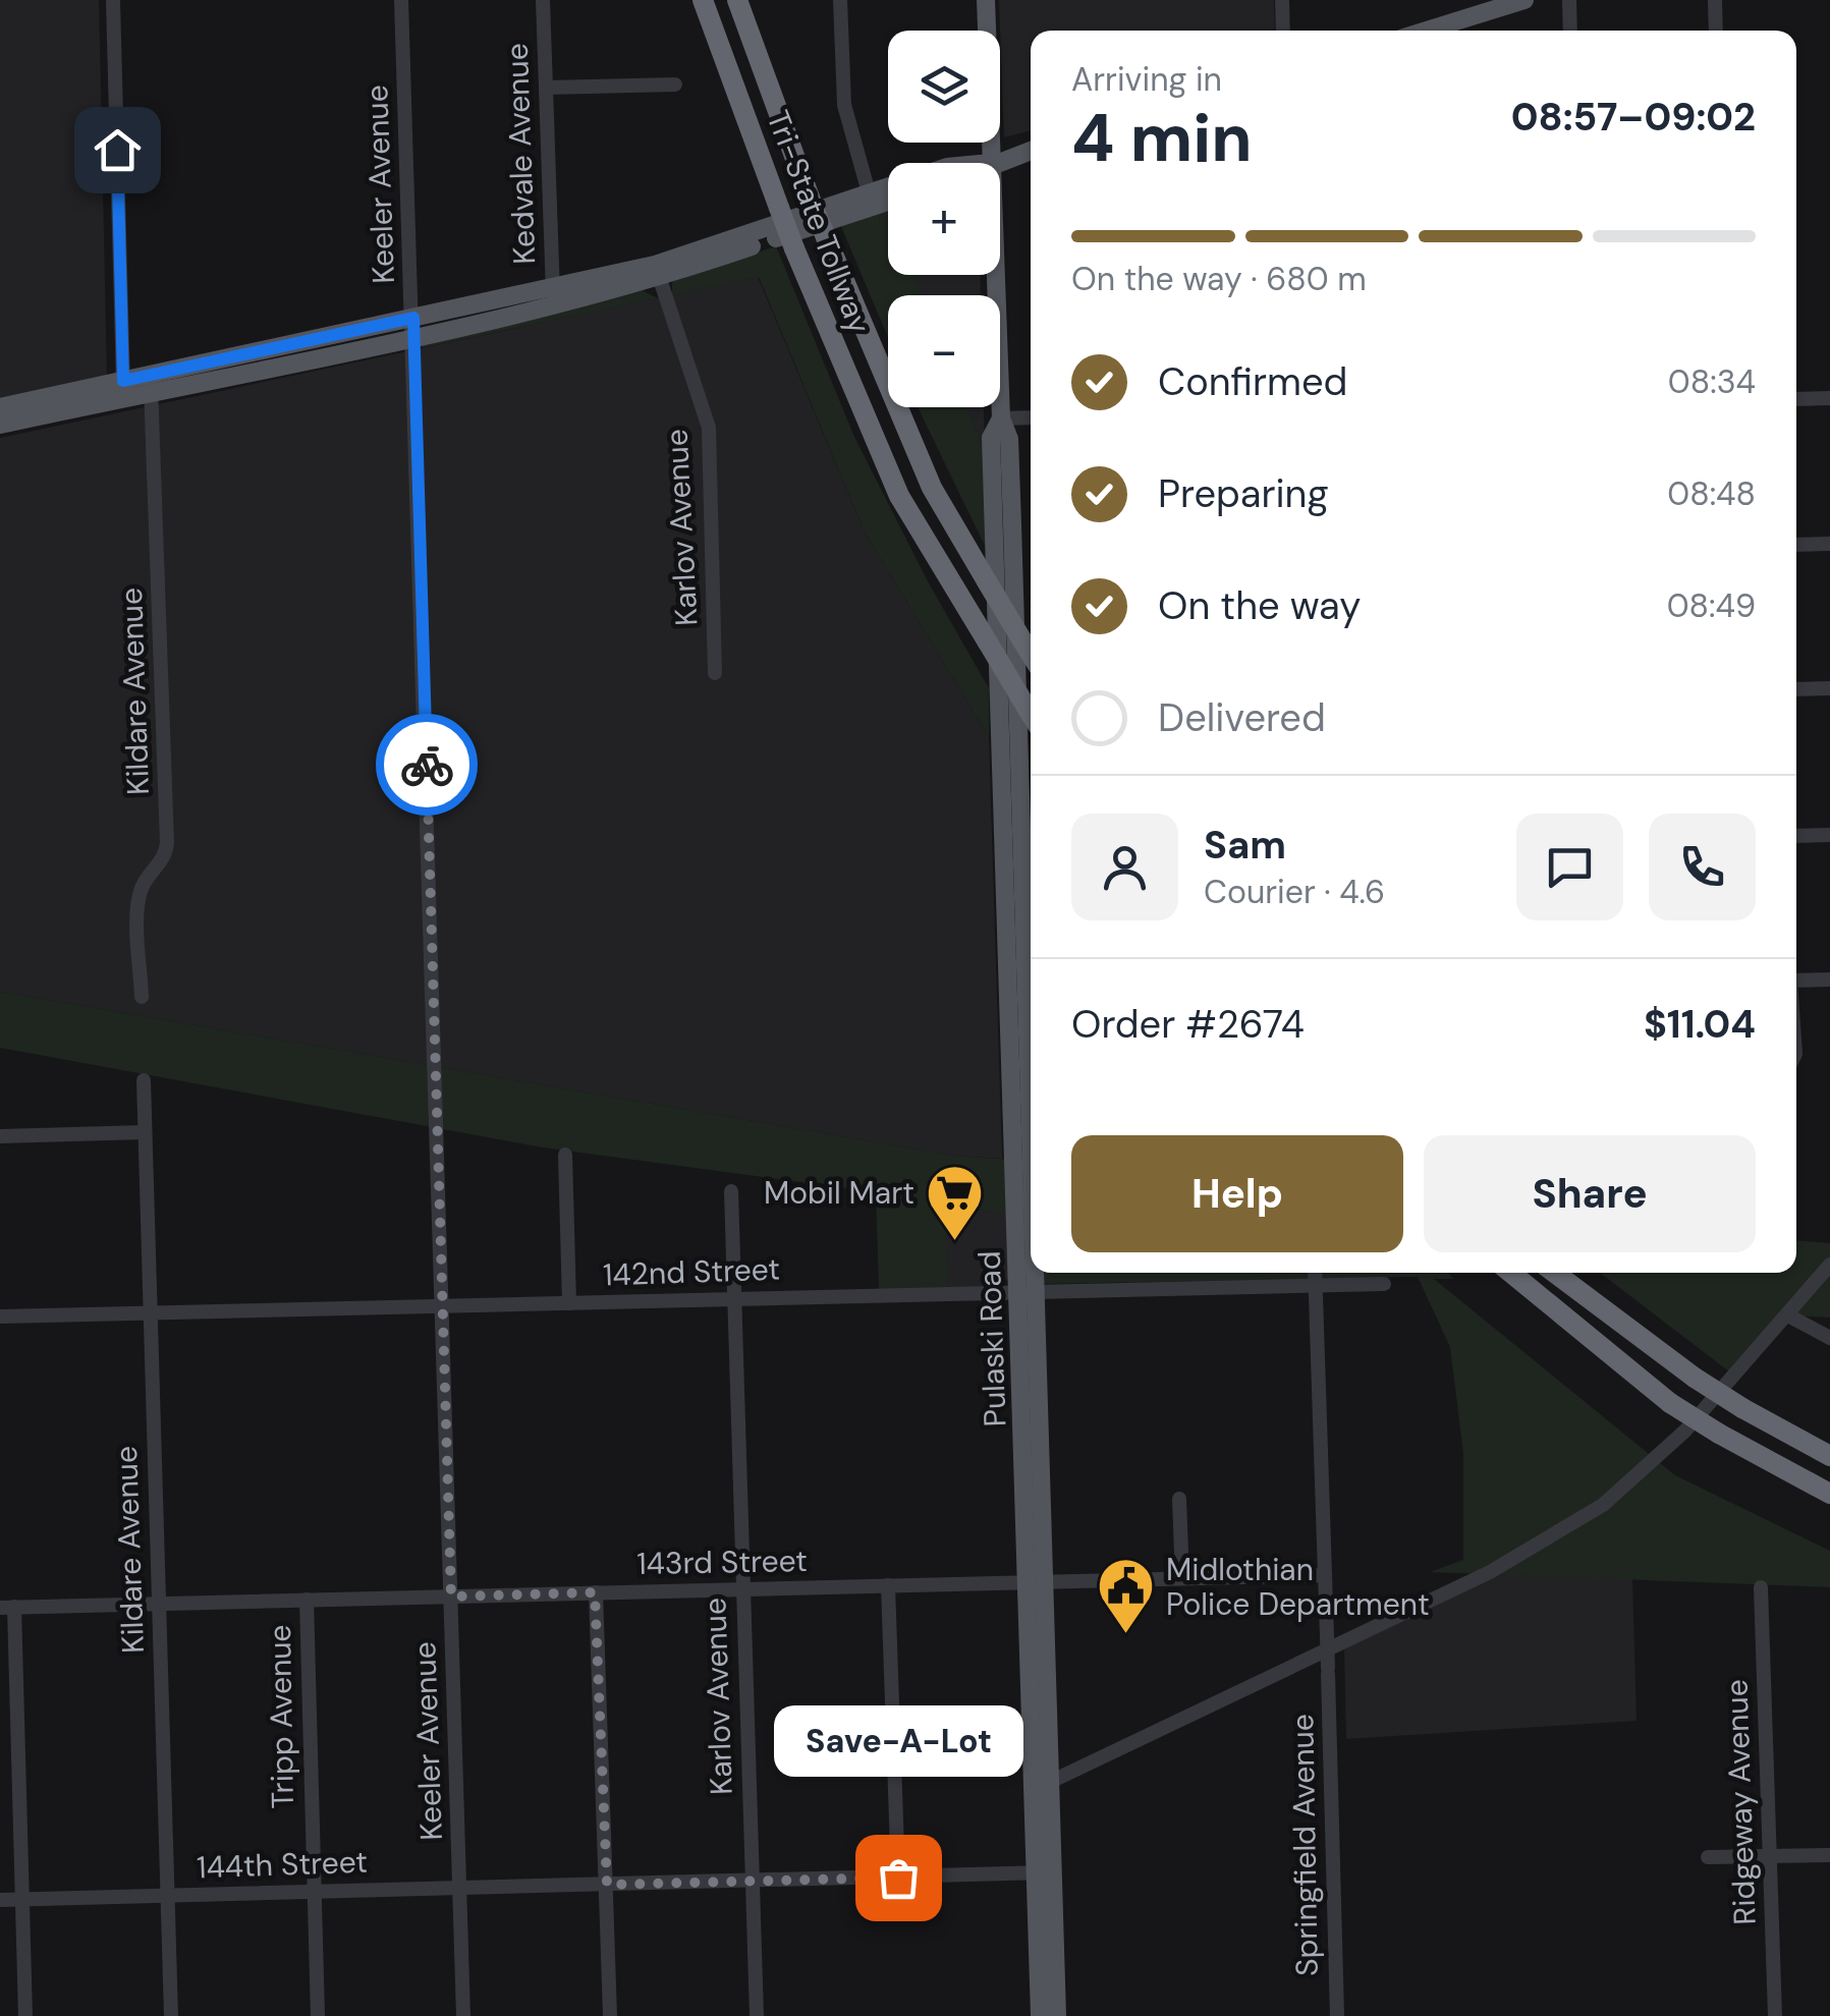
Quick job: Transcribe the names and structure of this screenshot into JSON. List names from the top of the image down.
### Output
{
  "streets": {
    "highway": ["Tri-State Tollway"],
    "main road": ["Pulaski Road"],
    "street": [
      "Kedvale Avenue",
      "Keeler Avenue",
      "Karlov Avenue",
      "Kildare Avenue",
      "142nd Street",
      "143rd Street",
      "Tripp Avenue",
      "Ridgeway Avenue",
      "Springfield Avenue",
      "144th Street"
    ]
  },
  "crossings": [
    ["Keeler Avenue", "142nd Street"],
    ["Keeler Avenue", "143rd Street"],
    ["Keeler Avenue", "144th Street"],
    ["Karlov Avenue", "142nd Street"],
    ["Karlov Avenue", "143rd Street"],
    ["Karlov Avenue", "144th Street"],
    ["Kildare Avenue", "142nd Street"],
    ["Kildare Avenue", "143rd Street"],
    ["Kildare Avenue", "144th Street"],
    ["142nd Street", "Pulaski Road"],
    ["142nd Street", "Springfield Avenue"],
    ["Pulaski Road", "143rd Street"],
    ["Pulaski Road", "144th Street"],
    ["143rd Street", "Tripp Avenue"],
    ["143rd Street", "Springfield Avenue"],
    ["Tripp Avenue", "144th Street"]
  ],
  "places": {
    "supermarket": ["Mobil Mart"],
    "public building": ["Midlothian Police Department"],
    "other": ["Save-A-Lot"]
  },
  "page": {
    "map_buttons": ["+", "−"],
    "heading": ["4 min", "Arriving in", "08:57–09:02"],
    "panel": [
      "Sam",
      "Courier · 4.6",
      "Order #2674",
      "$11.04"
    ],
    "bar": "On the way · 680 m",
    "list": [
      ["Confirmed", "08:34"],
      ["Preparing", "08:48"],
      ["On the way", "08:49"],
      "Delivered"
    ],
    "buttons": ["Help", "Share"],
    "bubble": "Save-A-Lot"
  }
}
